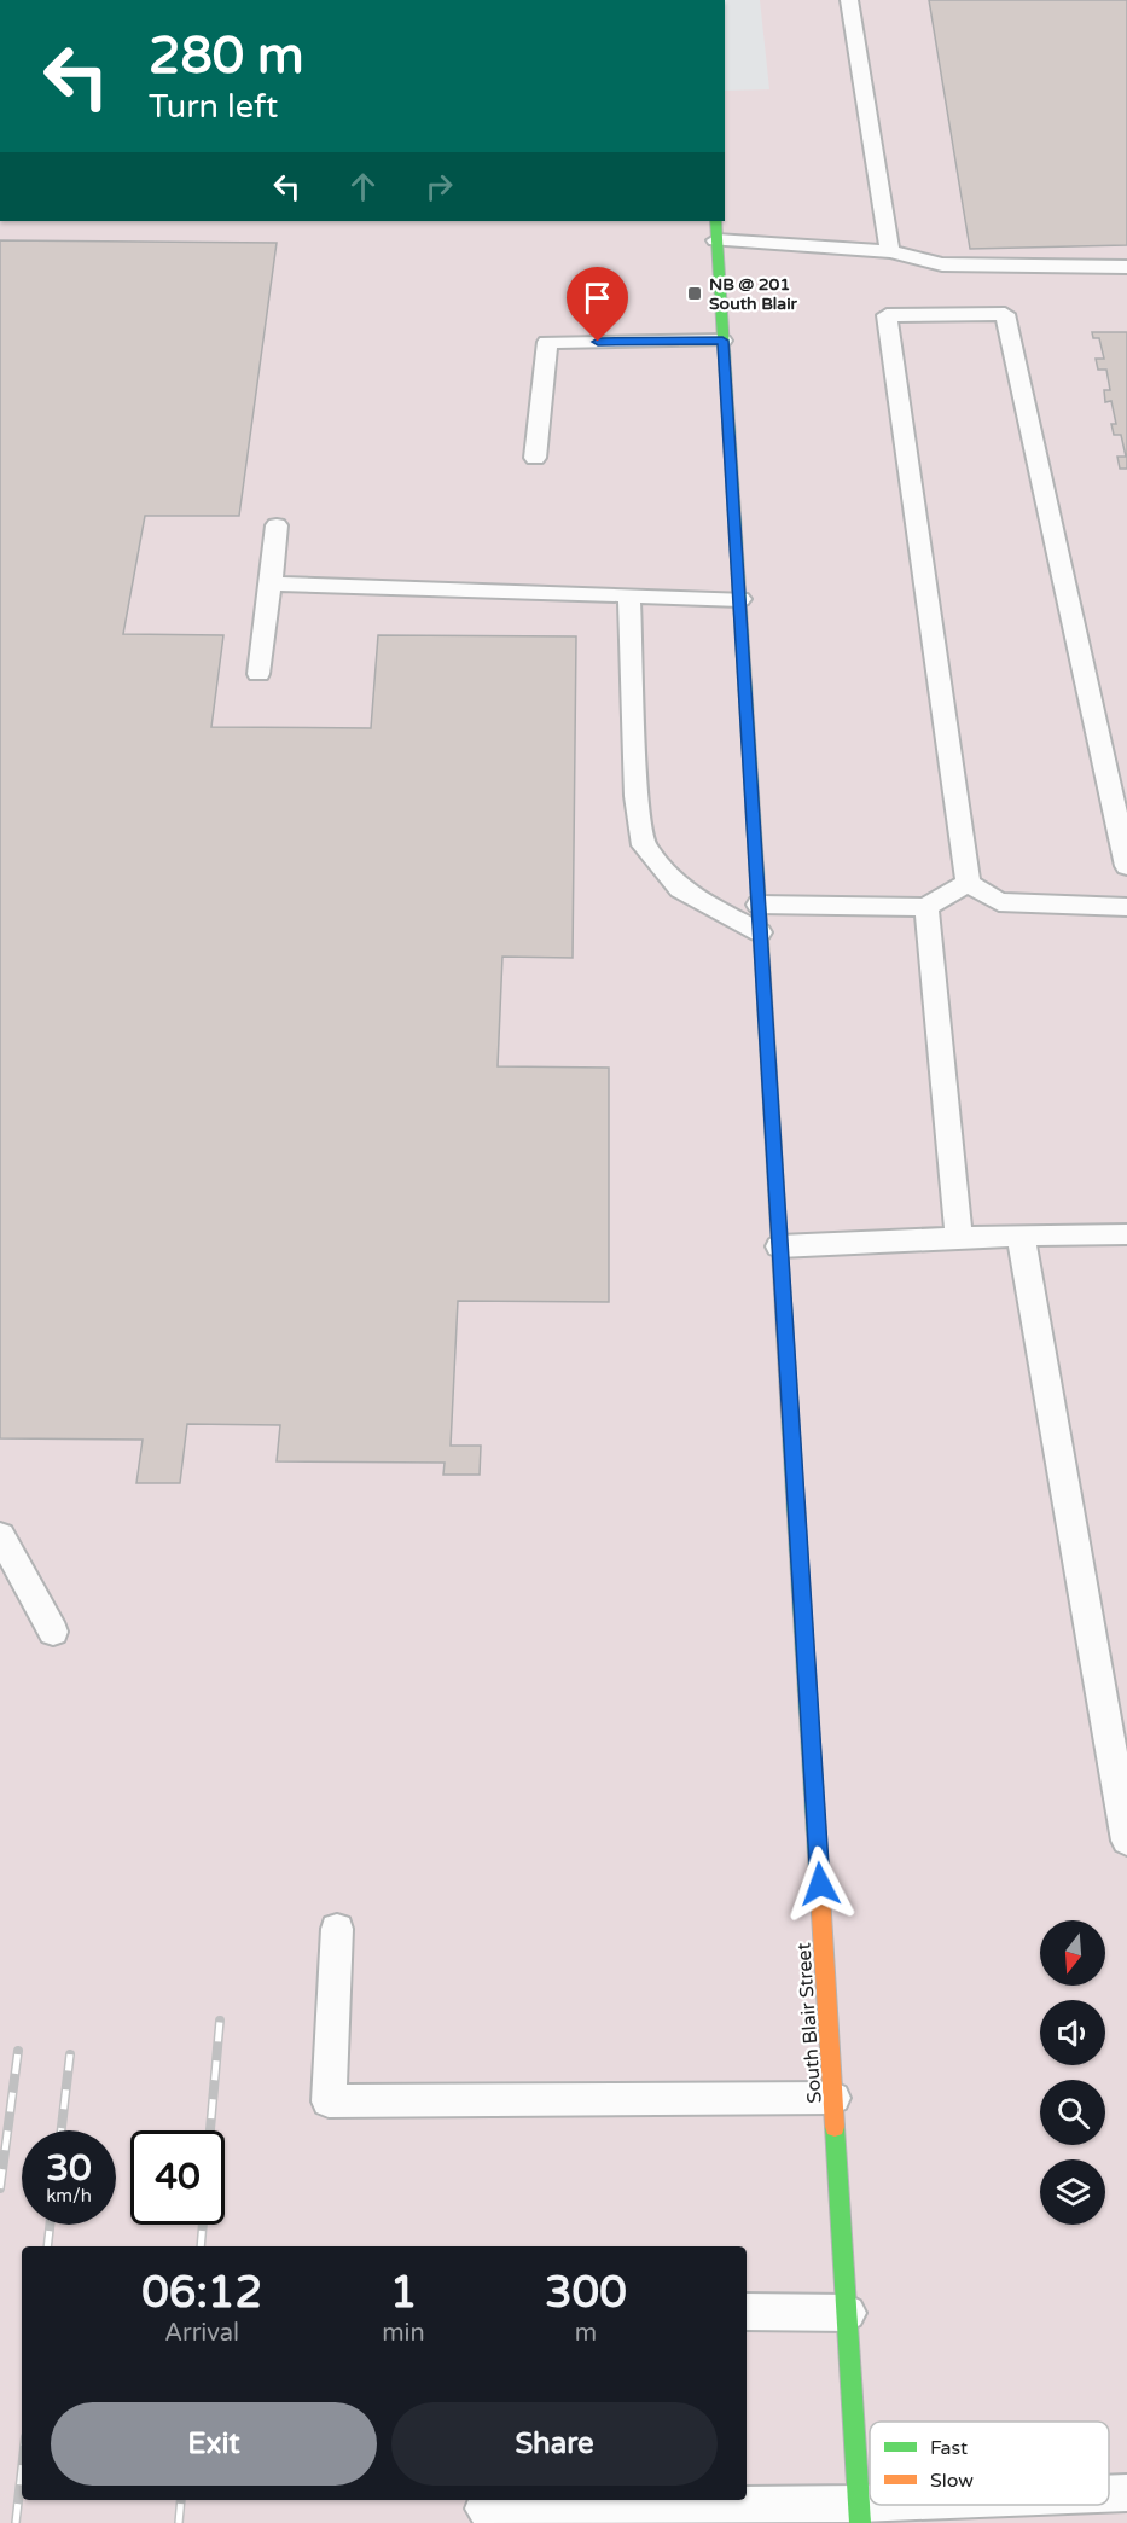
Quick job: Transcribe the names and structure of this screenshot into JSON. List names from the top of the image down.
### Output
{
  "streets": {
    "street": ["South Blair Street"]
  },
  "places": {
    "transit": ["NB @ 201 South Blair"]
  },
  "legend": ["Fast", "Slow"],
  "north": "bottom",
  "page": {
    "turn": ["280 m", "Turn left"],
    "speed": "30 km/h",
    "limit": "40",
    "eta": [
      "06:12",
      "Arrival",
      "1",
      "min",
      "300",
      "m"
    ],
    "buttons": ["Exit", "Share"]
  }
}
